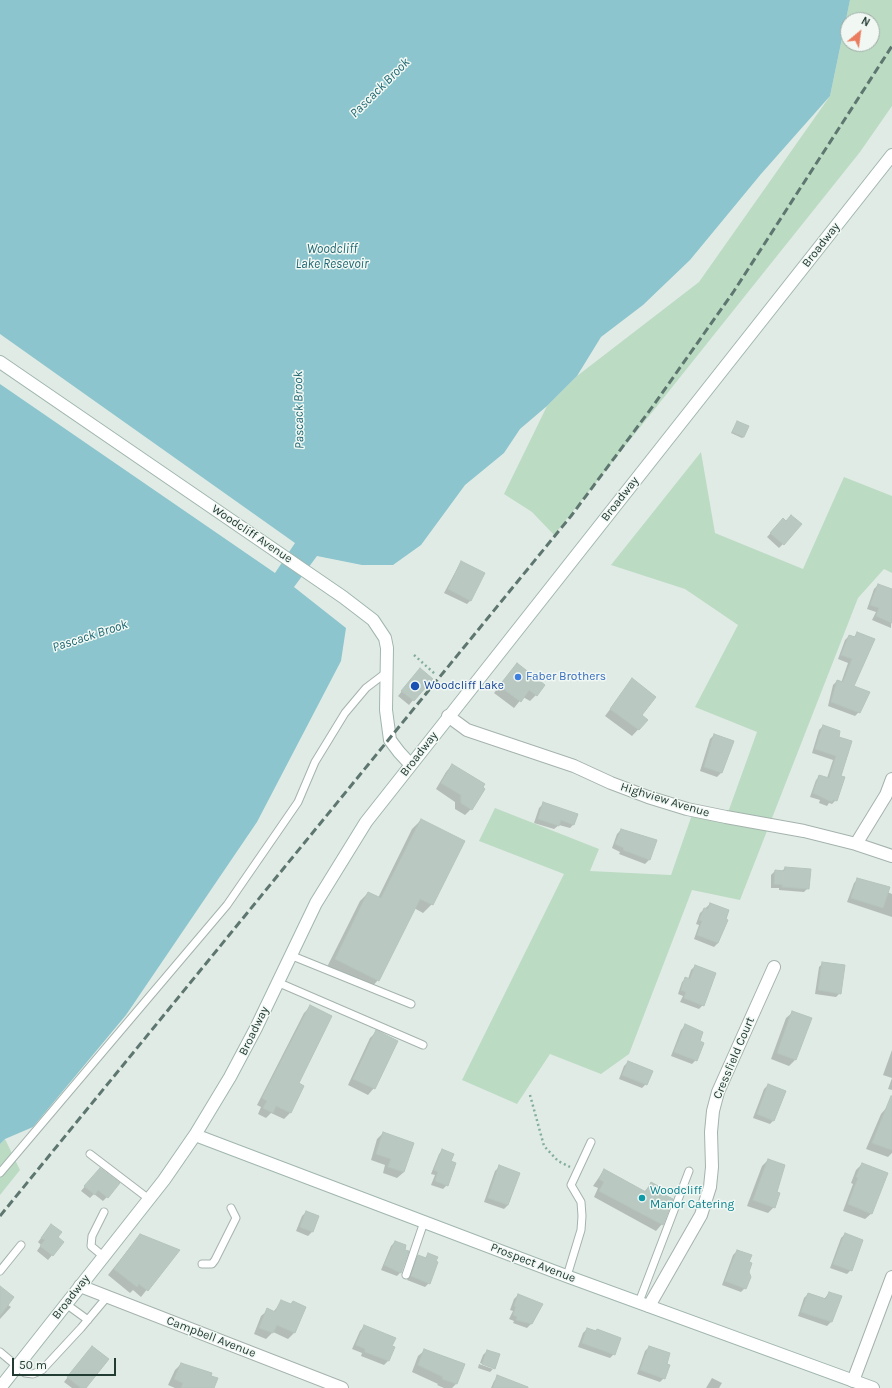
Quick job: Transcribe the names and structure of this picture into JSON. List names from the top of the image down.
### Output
{
  "streets": {
    "street": [
      "Broadway",
      "Woodcliff Avenue",
      "Highview Avenue",
      "Cressfield Court",
      "Prospect Avenue",
      "Campbell Avenue"
    ]
  },
  "crossings": [
    ["Broadway", "Woodcliff Avenue"],
    ["Broadway", "Highview Avenue"],
    ["Broadway", "Prospect Avenue"],
    ["Broadway", "Campbell Avenue"],
    ["Cressfield Court", "Prospect Avenue"]
  ],
  "water": ["Pascack Brook", "Woodcliff Lake Resevoir"],
  "places": ["Faber Brothers", "Woodcliff Lake", "Woodcliff Manor Catering"],
  "scale_bar": "50 m",
  "north": "top right"
}
